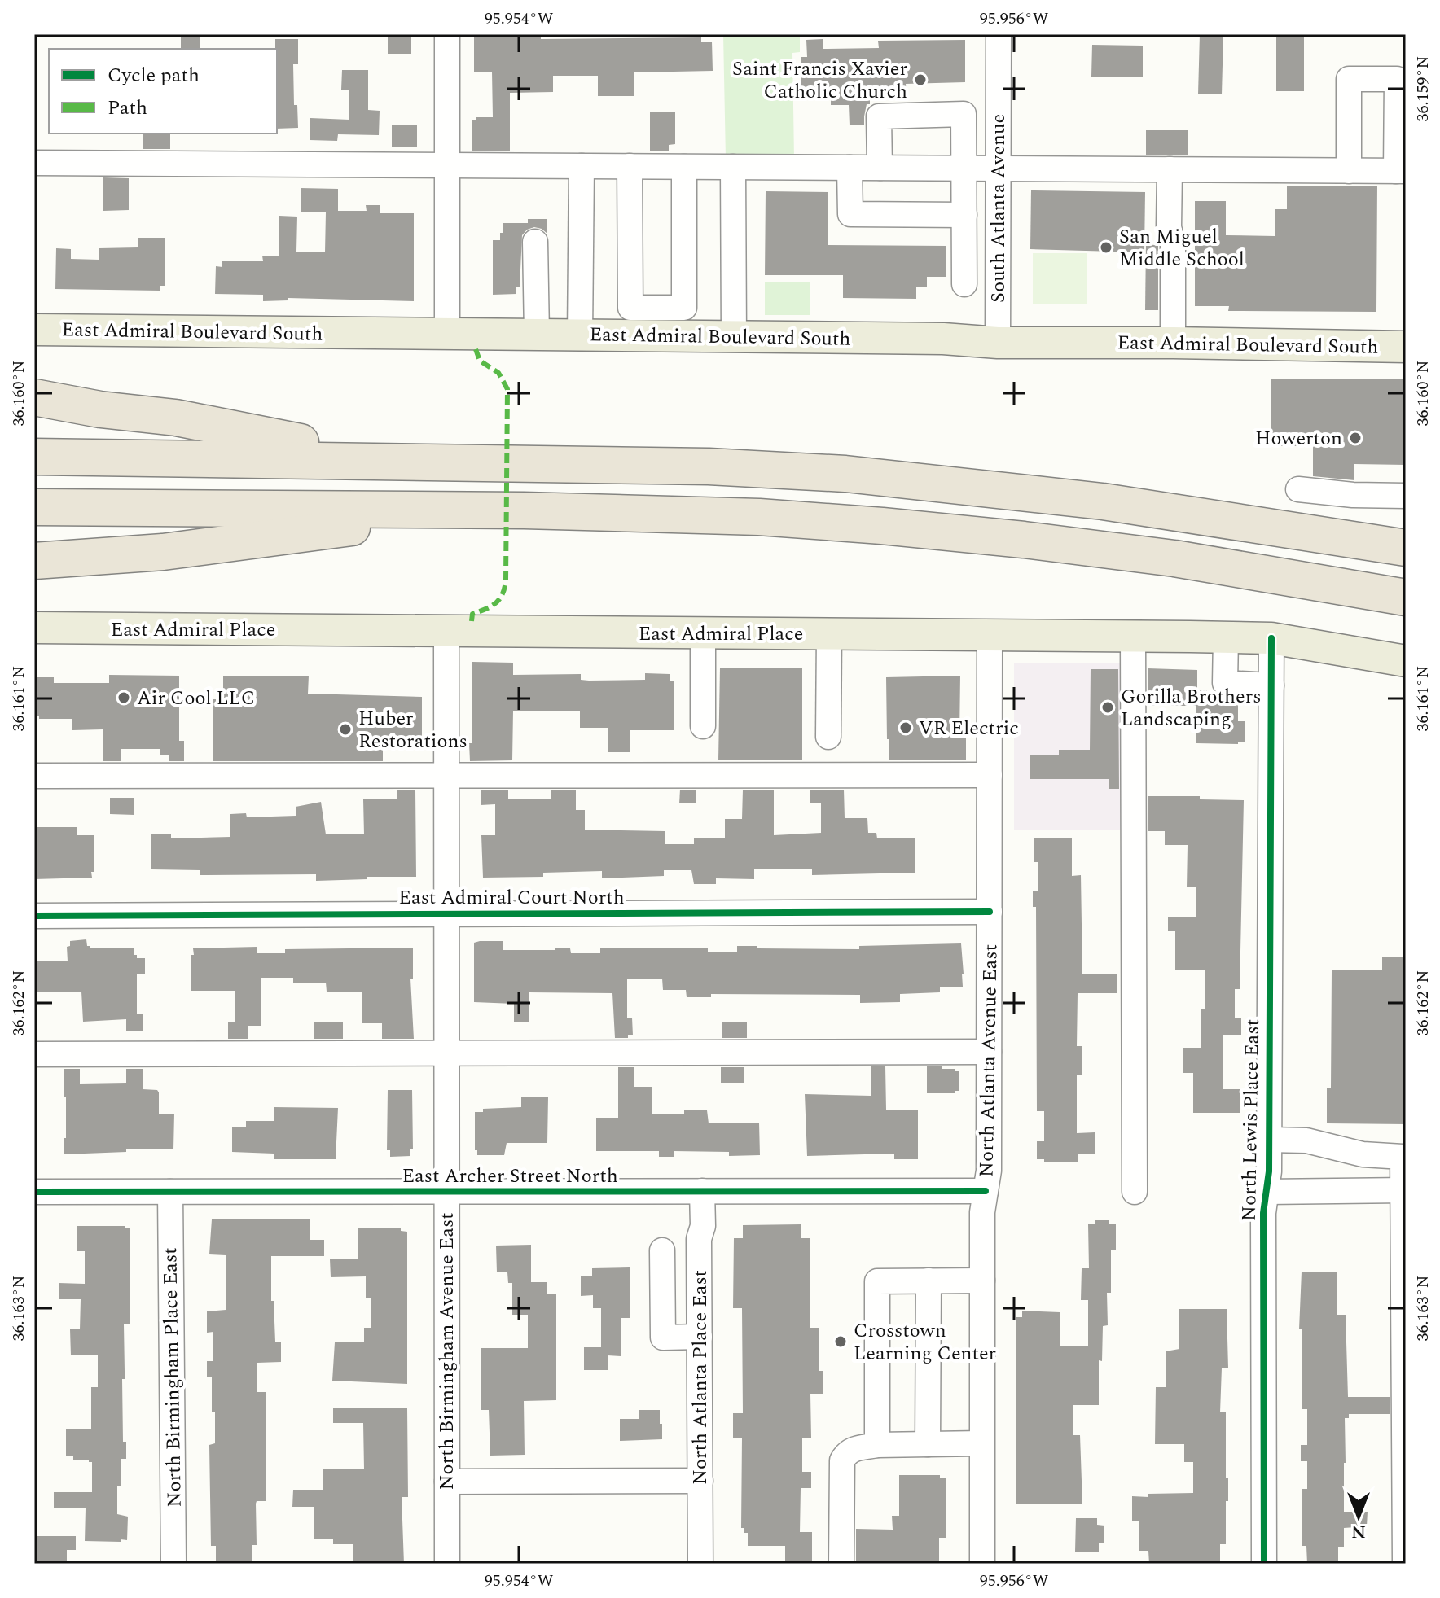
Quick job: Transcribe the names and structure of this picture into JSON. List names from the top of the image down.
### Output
{
  "streets": {
    "main road": ["East Admiral Boulevard South", "East Admiral Place"],
    "street": [
      "South Atlanta Avenue",
      "East Admiral Court North",
      "North Atlanta Avenue East",
      "North Lewis Place East",
      "East Archer Street North",
      "North Birmingham Avenue East",
      "North Birmingham Place East",
      "North Atlanta Place East"
    ]
  },
  "crossings": [
    ["South Atlanta Avenue", "East Admiral Boulevard South"],
    ["East Admiral Place", "North Atlanta Avenue East"],
    ["East Admiral Place", "North Lewis Place East"],
    ["East Admiral Place", "North Birmingham Avenue East"],
    ["East Admiral Court North", "North Atlanta Avenue East"],
    ["East Admiral Court North", "North Birmingham Avenue East"],
    ["North Atlanta Avenue East", "East Archer Street North"],
    ["East Archer Street North", "North Birmingham Avenue East"],
    ["East Archer Street North", "North Birmingham Place East"],
    ["East Archer Street North", "North Atlanta Place East"]
  ],
  "places": [
    "Saint Francis Xavier Catholic Church",
    "San Miguel Middle School",
    "Howerton",
    "Air Cool LLC",
    "Gorilla Brothers Landscaping",
    "VR Electric",
    "Huber Restorations",
    "Crosstown Learning Center"
  ],
  "legend": ["Cycle path", "Path"],
  "north": "bottom",
  "coordinates": [
    "95.954°W",
    "95.956°W",
    "36.159°N",
    "36.160°N",
    "36.161°N",
    "36.162°N",
    "36.163°N"
  ]
}
